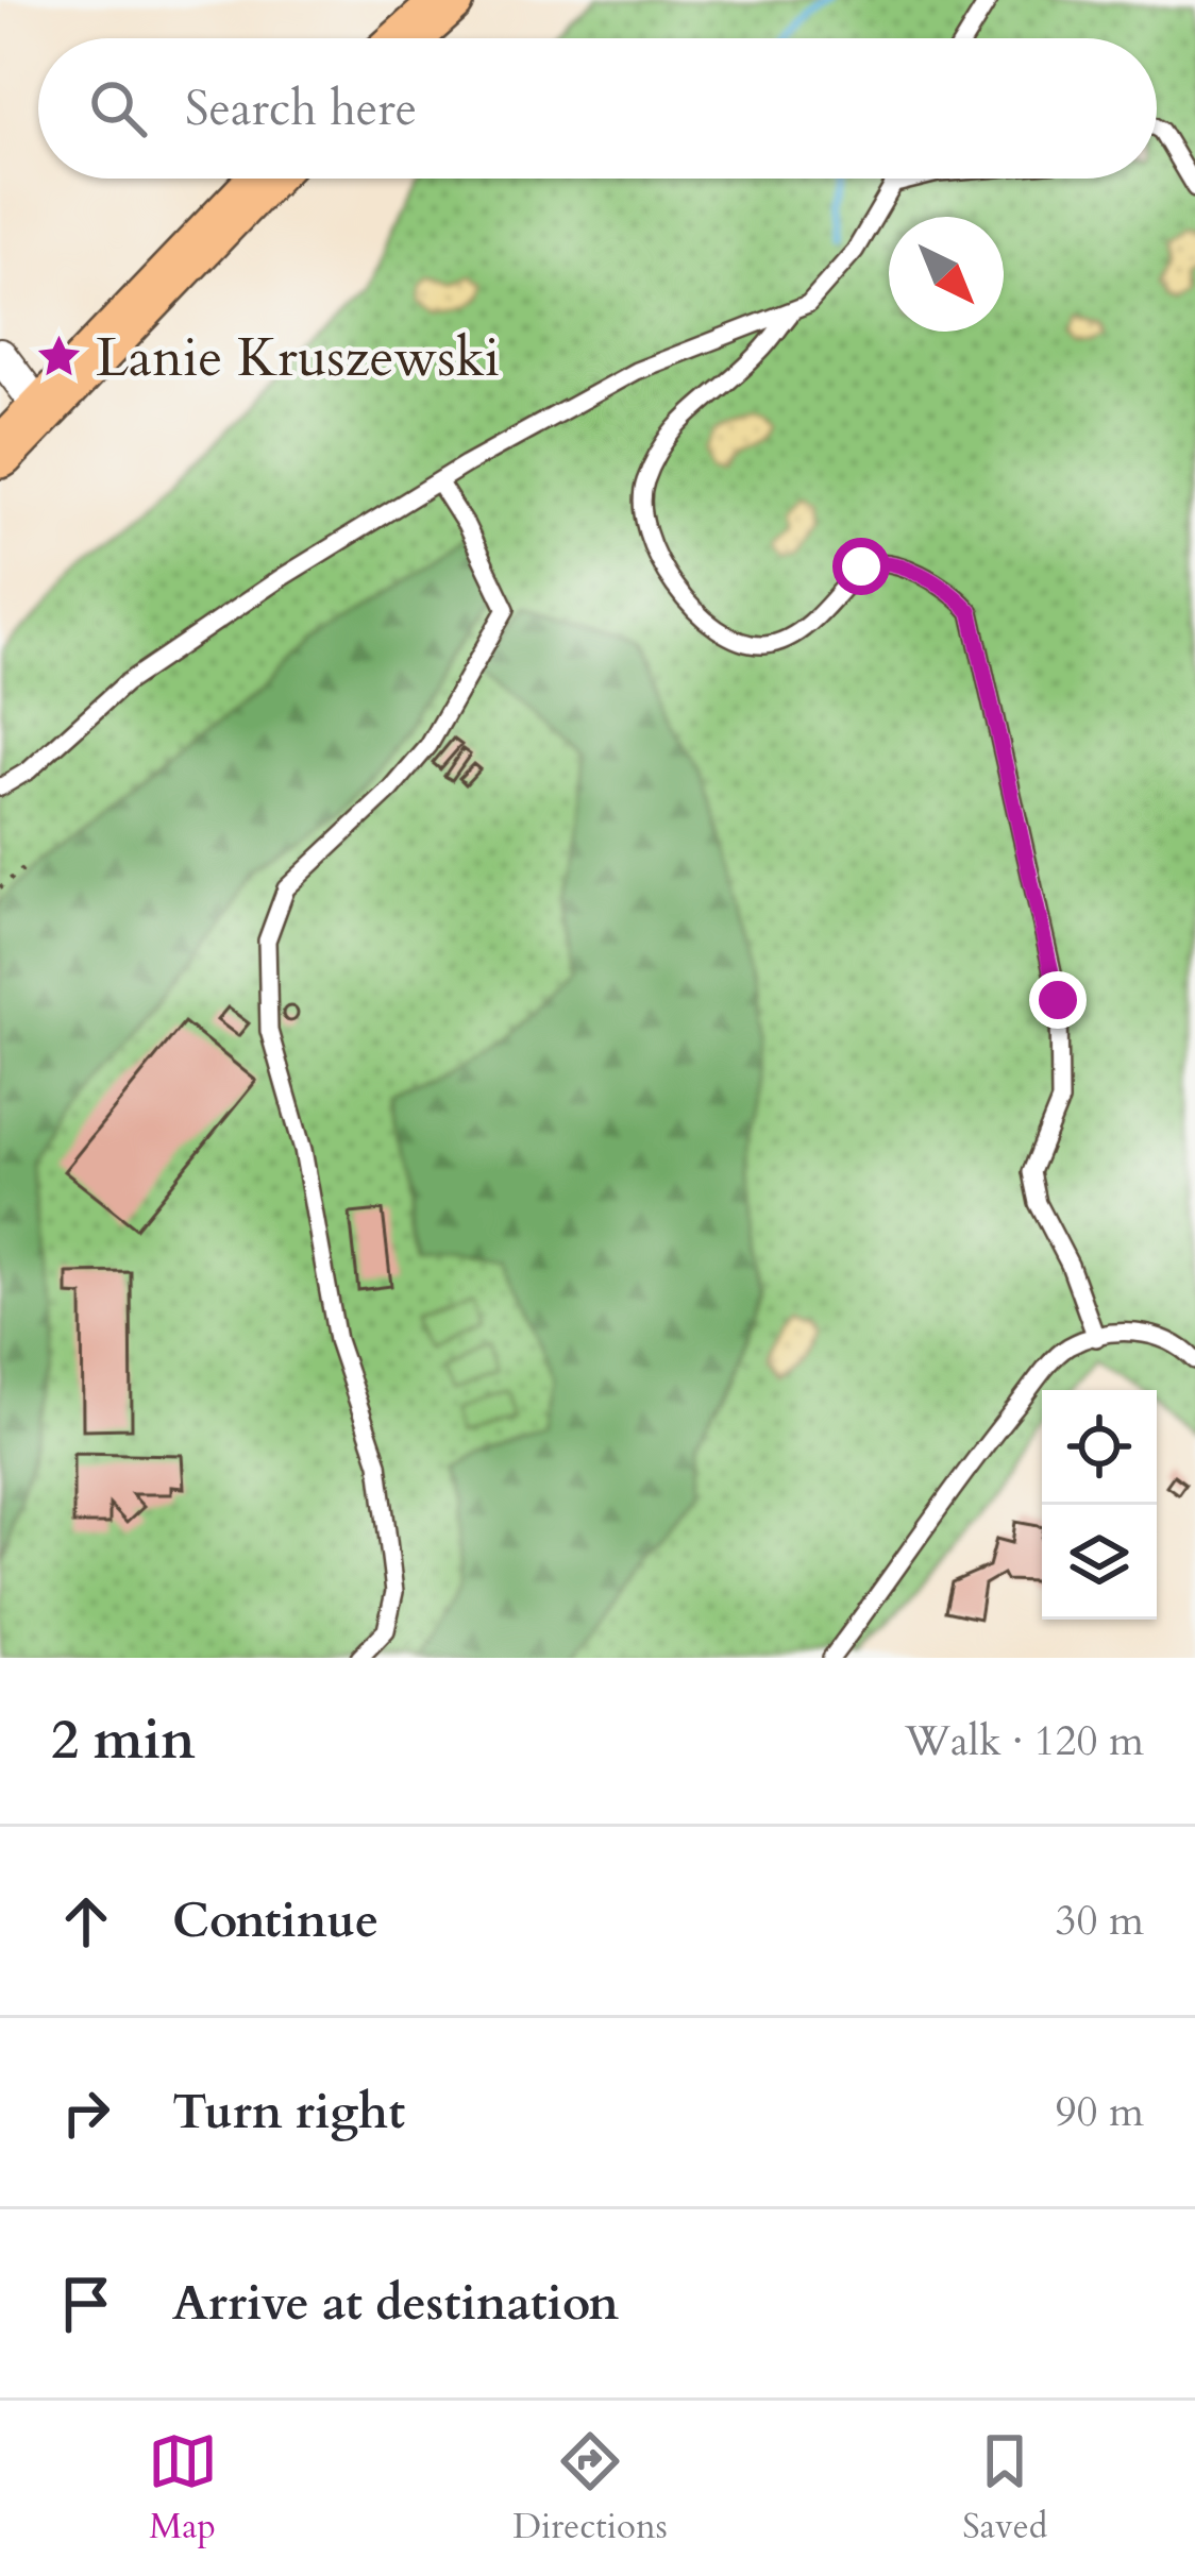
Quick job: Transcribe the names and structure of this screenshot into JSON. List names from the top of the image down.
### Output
{
  "places": {
    "place": ["Lanie Kruszewski"]
  },
  "north": "bottom right",
  "page": {
    "search": "Search here",
    "heading": ["2 min", "Walk · 120 m"],
    "list": [
      ["Continue", "30 m"],
      ["Turn right", "90 m"],
      "Arrive at destination"
    ],
    "nav": ["Map", "Directions", "Saved"]
  }
}
